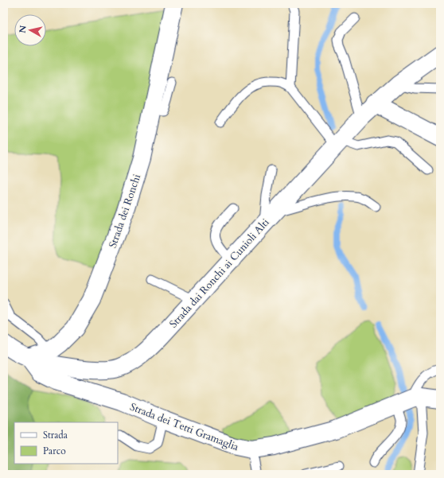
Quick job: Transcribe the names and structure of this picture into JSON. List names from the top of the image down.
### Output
{
  "streets": {
    "street": ["Strada dei Ronchi", "Strada dai Ronchi ai Cunioli Alti", "Strada dei Tetti Gramaglia"]
  },
  "crossings": [
    ["Strada dei Ronchi", "Strada dai Ronchi ai Cunioli Alti"],
    ["Strada dei Ronchi", "Strada dei Tetti Gramaglia"],
    ["Strada dai Ronchi ai Cunioli Alti", "Strada dei Tetti Gramaglia"]
  ],
  "legend": ["Strada", "Parco"],
  "north": "left"
}
